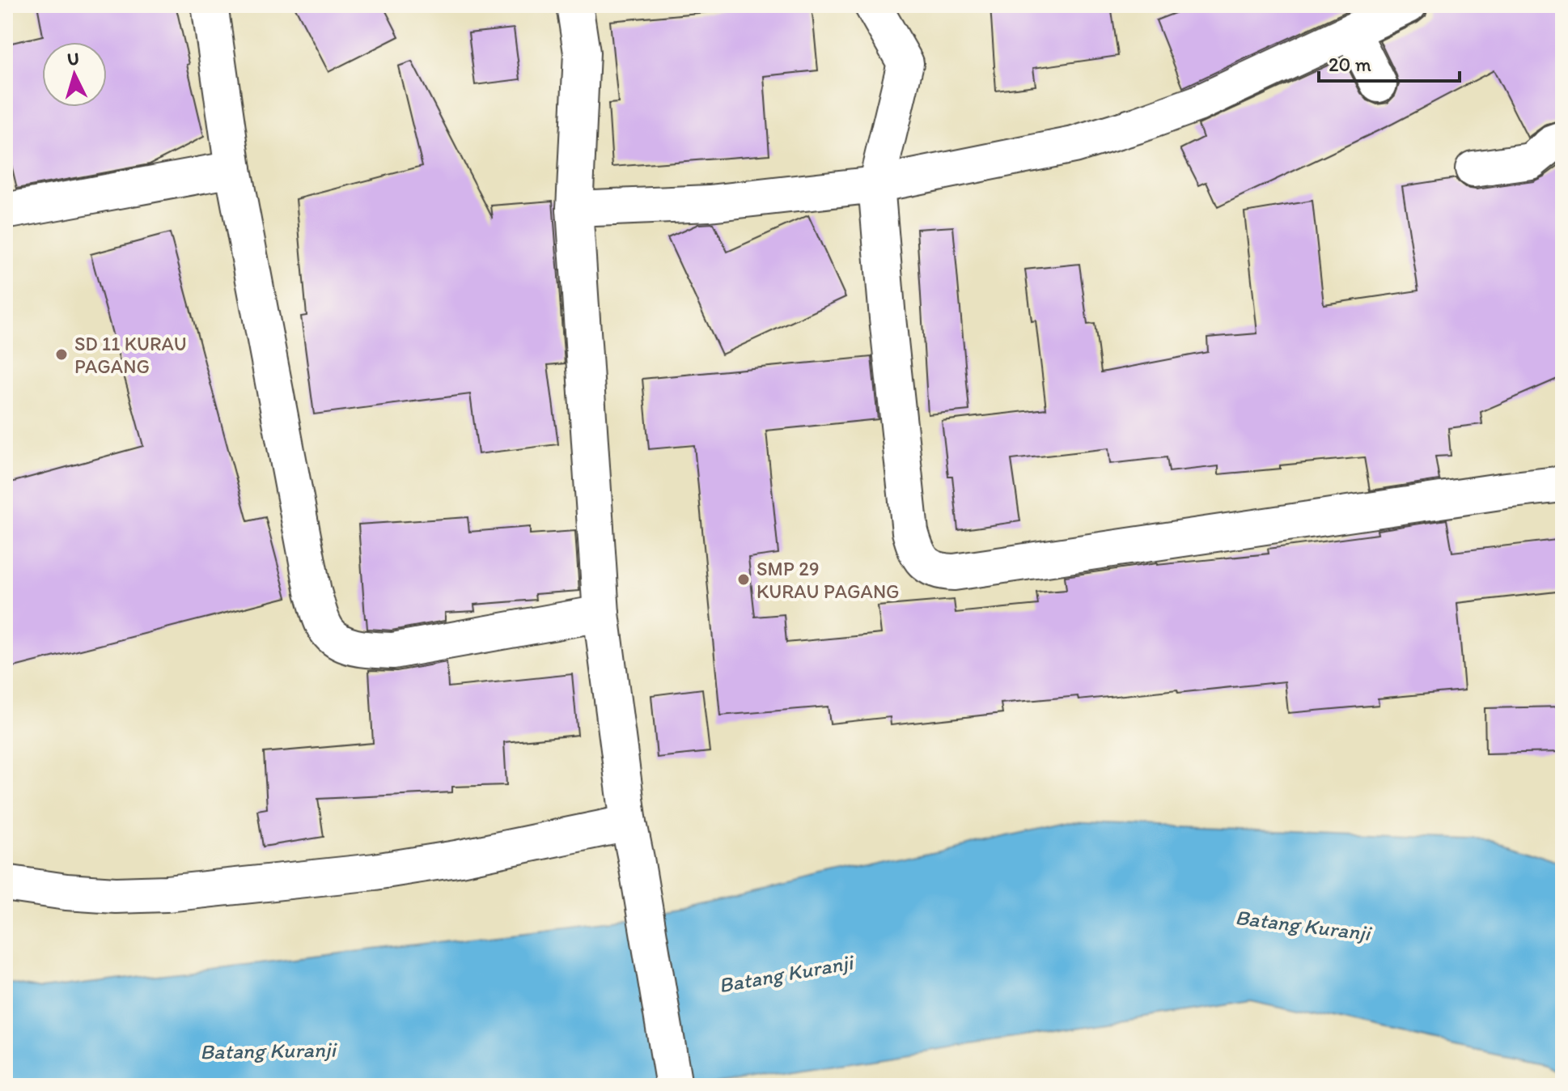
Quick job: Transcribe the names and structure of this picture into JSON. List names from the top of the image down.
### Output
{
  "water": ["Batang Kuranji"],
  "places": ["SD 11 KURAU PAGANG", "SMP 29 KURAU PAGANG"],
  "scale_bar": "20 m",
  "north": "top"
}
